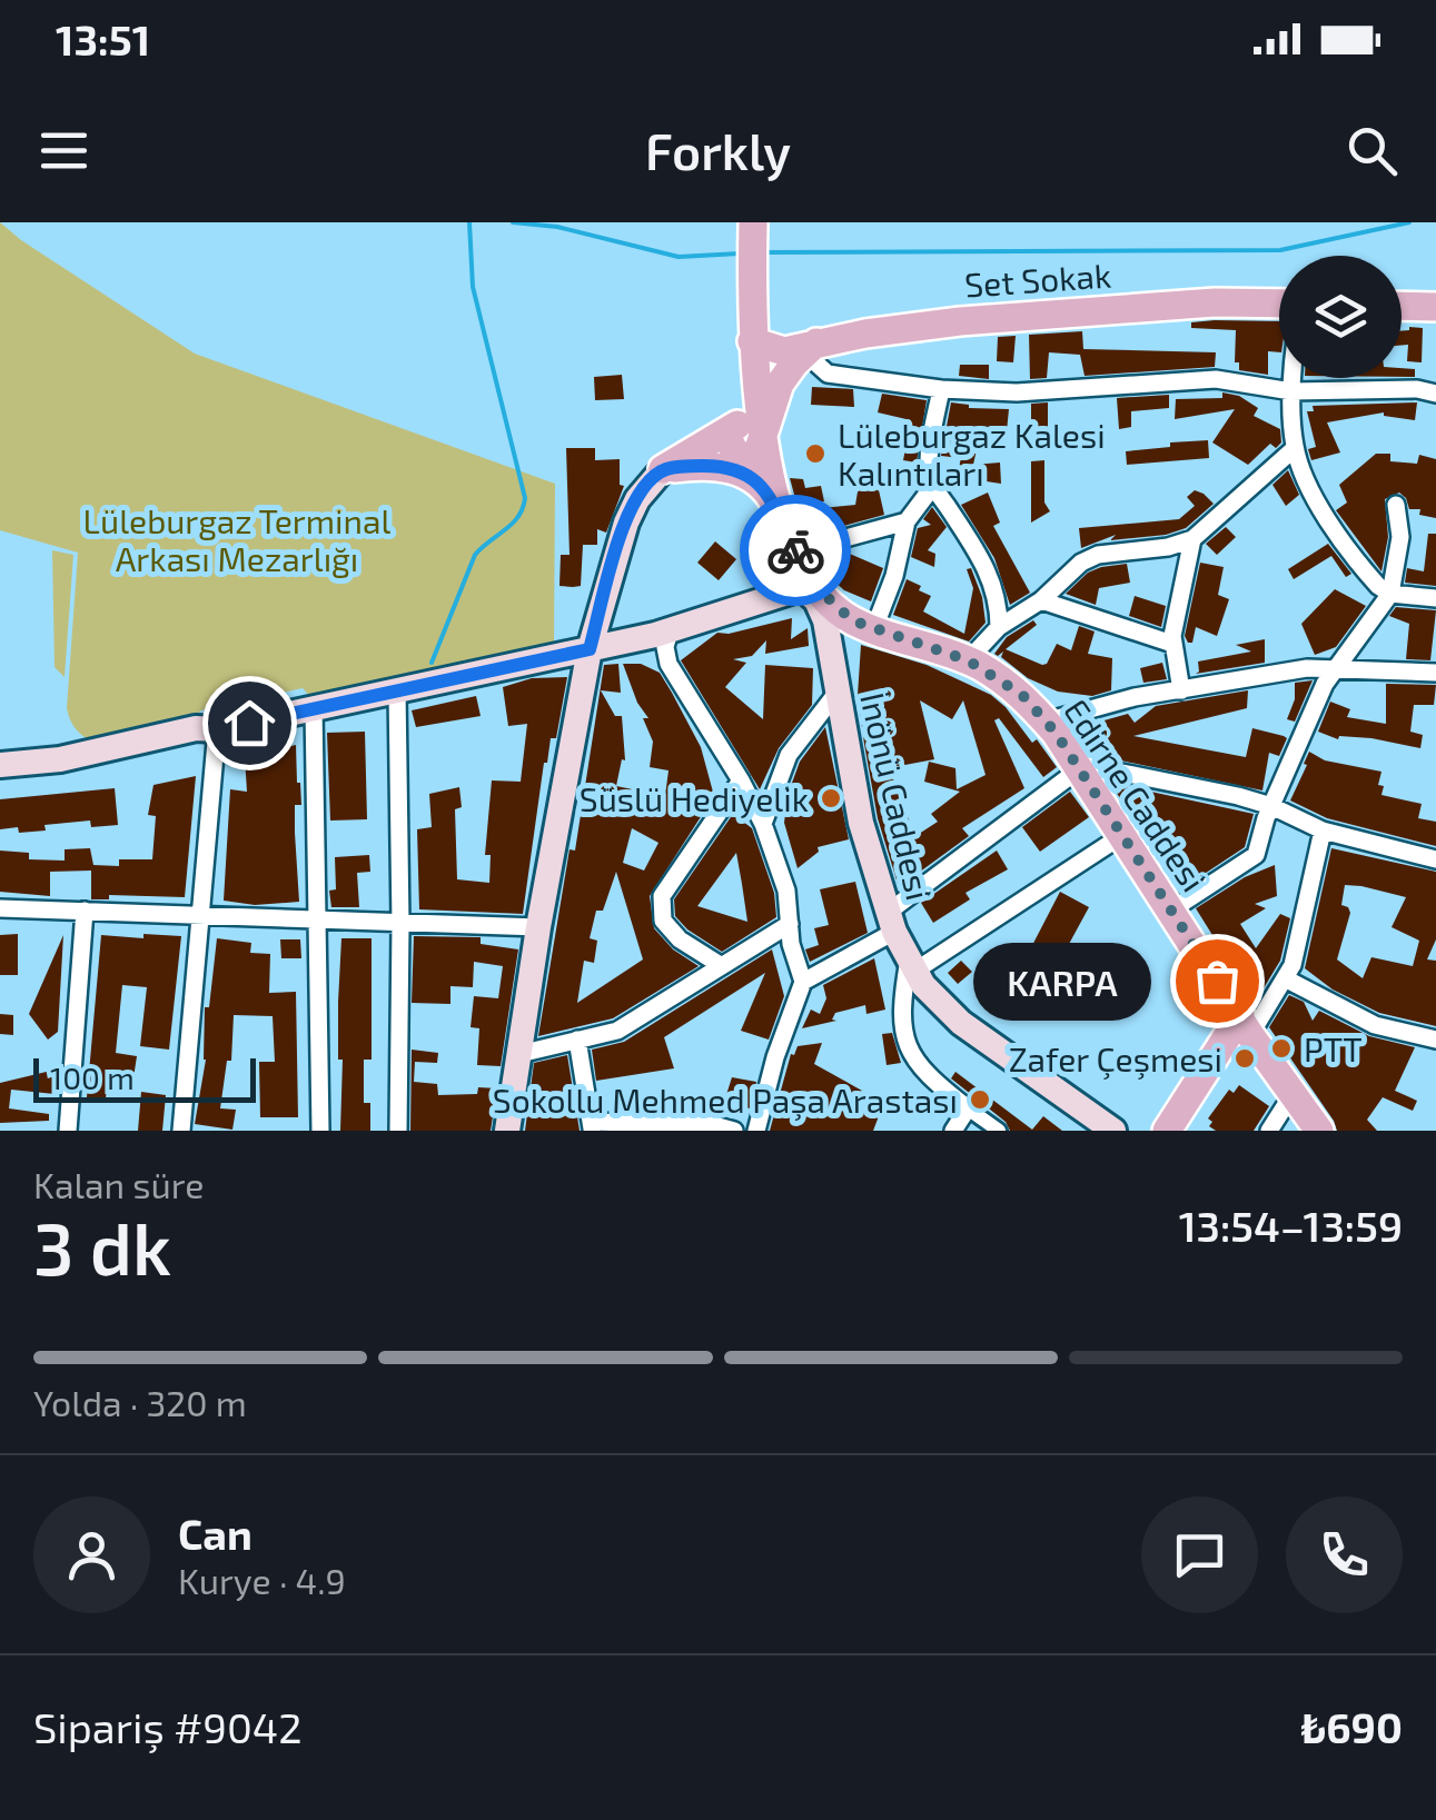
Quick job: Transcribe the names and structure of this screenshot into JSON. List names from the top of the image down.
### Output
{
  "streets": {
    "main road": ["Set Sokak", "Edirne Caddesi", "İnönü Caddesi"]
  },
  "crossings": [
    ["Edirne Caddesi", "İnönü Caddesi"]
  ],
  "parks": ["Lüleburgaz Terminal Arkası Mezarlığı"],
  "places": [
    "Lüleburgaz Kalesi Kalıntıları",
    "Süslü Hediyelik",
    "KARPA",
    "PTT",
    "Zafer Çeşmesi",
    "Sokollu Mehmed Paşa Arastası"
  ],
  "scale_bar": "100 m",
  "page": {
    "status": "13:51",
    "header": "Forkly",
    "bubble": "KARPA",
    "scale": "100 m",
    "heading": ["3 dk", "Kalan süre", "13:54–13:59"],
    "panel": [
      "Can",
      "Kurye · 4.9",
      "Sipariş #9042",
      "₺690"
    ],
    "bar": "Yolda · 320 m"
  }
}
